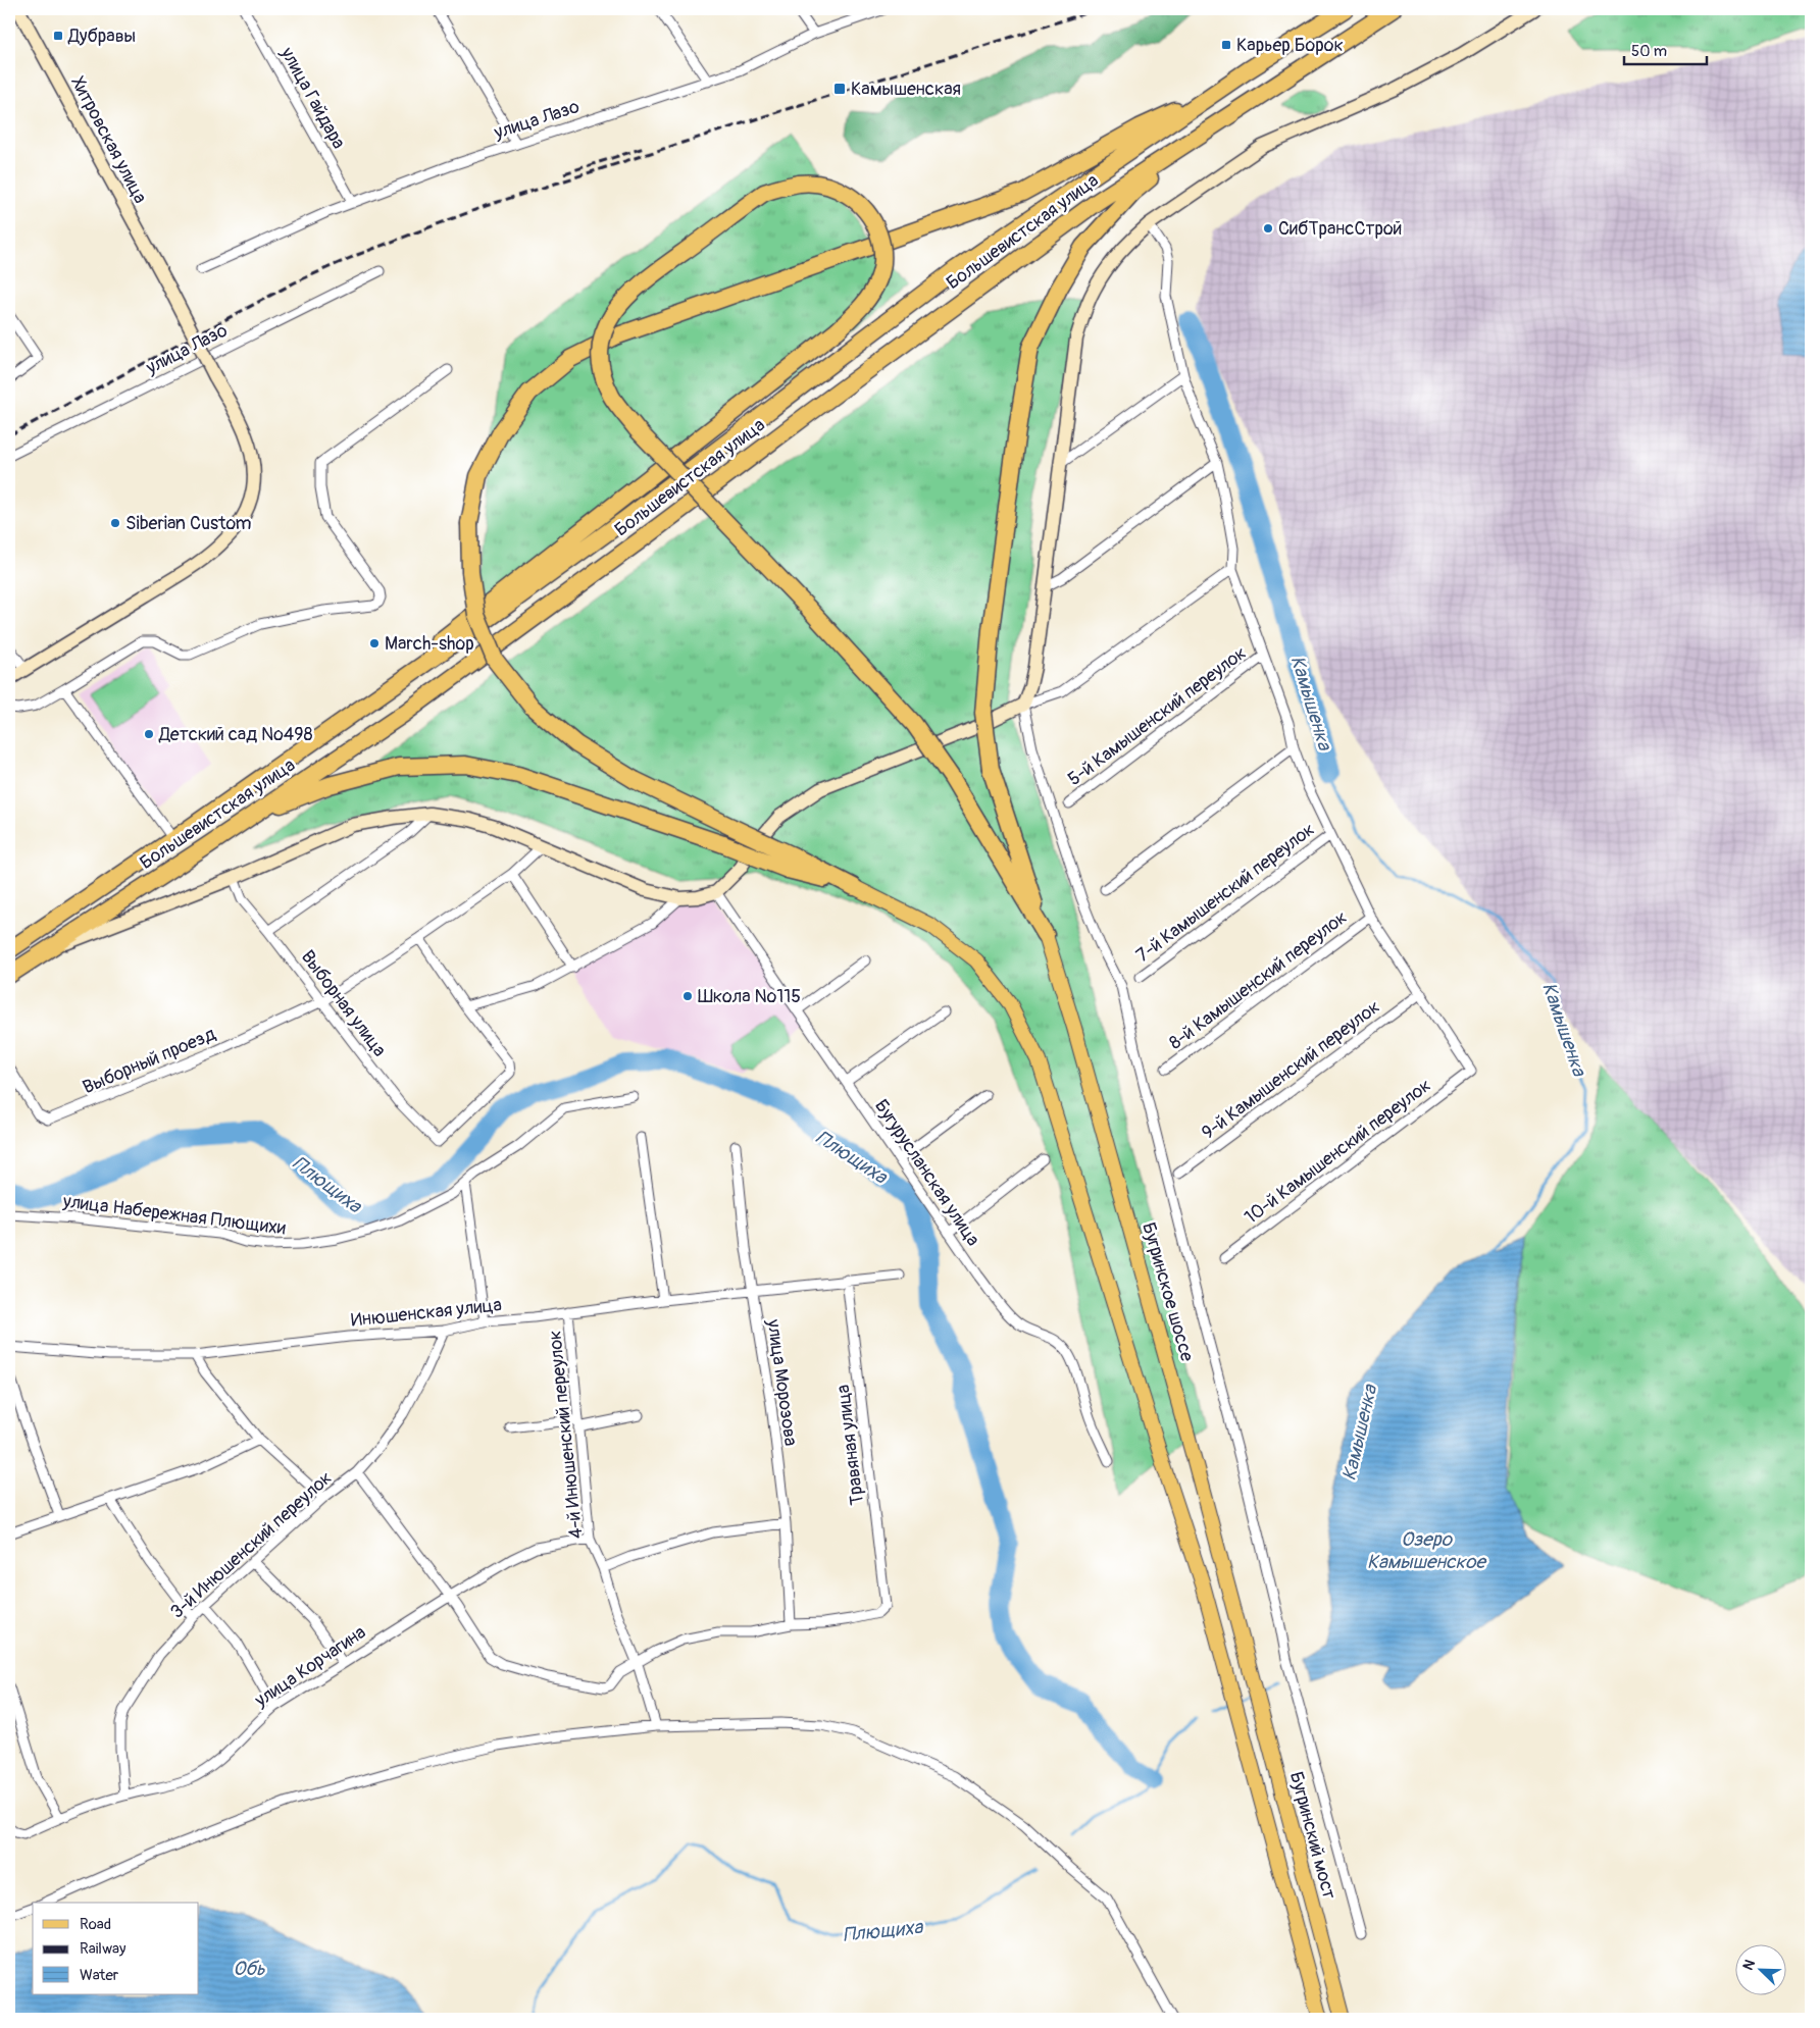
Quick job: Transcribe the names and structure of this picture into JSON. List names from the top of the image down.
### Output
{
  "streets": {
    "highway": ["Большевистская улица"],
    "main road": ["Бугринское шоссе", "Бугринский мост"],
    "street": [
      "улица Гайдара",
      "улица Лазо",
      "Хитровская улица",
      "5-й Камышенский переулок",
      "7-й Камышенский переулок",
      "8-й Камышенский переулок",
      "Выборная улица",
      "Выборный проезд",
      "9-й Камышенский переулок",
      "10-й Камышенский переулок",
      "Бугурусланская улица",
      "улица Набережная Плющихи",
      "Инюшенская улица",
      "улица Морозова",
      "4-й Инюшенский переулок",
      "Травяная улица",
      "3-й Инюшенский переулок",
      "улица Корчагина"
    ]
  },
  "crossings": [
    ["улица Гайдара", "улица Лазо"],
    ["Выборная улица", "Выборный проезд"],
    ["9-й Камышенский переулок", "10-й Камышенский переулок"],
    ["Бугринское шоссе", "Бугринский мост"],
    ["Инюшенская улица", "улица Морозова"],
    ["Инюшенская улица", "4-й Инюшенский переулок"],
    ["Инюшенская улица", "Травяная улица"],
    ["Инюшенская улица", "3-й Инюшенский переулок"],
    ["улица Морозова", "Травяная улица"],
    ["4-й Инюшенский переулок", "улица Корчагина"],
    ["3-й Инюшенский переулок", "улица Корчагина"]
  ],
  "water": [
    "Камышенка",
    "Плющиха",
    "Озеро Камышенское",
    "Обь"
  ],
  "places": {
    "transit": ["Дубравы", "Карьер Борок", "Камышенская"],
    "other": [
      "СибТрансСтрой",
      "Siberian Custom",
      "March-shop",
      "Детский сад №498",
      "Школа №115"
    ]
  },
  "legend": ["Road", "Railway", "Water"],
  "scale_bar": "50 m",
  "north": "top left"
}
